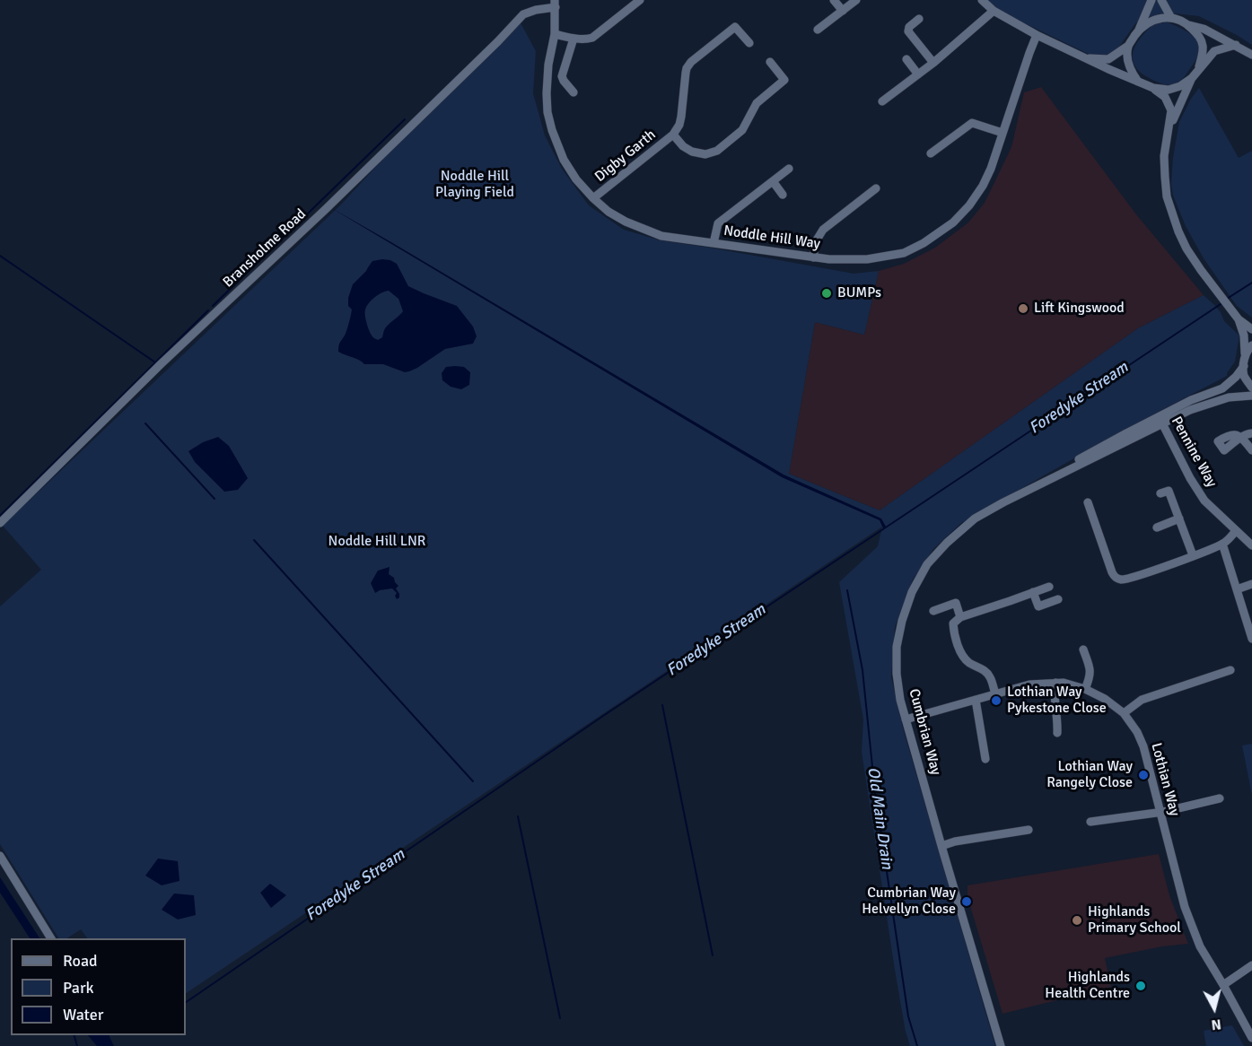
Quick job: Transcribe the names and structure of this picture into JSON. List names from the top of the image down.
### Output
{
  "streets": {
    "street": [
      "Digby Garth",
      "Noddle Hill Way",
      "Bransholme Road",
      "Pennine Way",
      "Cumbrian Way",
      "Lothian Way"
    ]
  },
  "crossings": [
    ["Digby Garth", "Noddle Hill Way"],
    ["Noddle Hill Way", "Bransholme Road"],
    ["Pennine Way", "Cumbrian Way"],
    ["Cumbrian Way", "Lothian Way"]
  ],
  "water": ["Foredyke Stream", "Old Main Drain"],
  "parks": ["Noddle Hill Playing Field", "Noddle Hill LNR"],
  "places": [
    "BUMPs",
    "Lift Kingswood",
    "Lothian Way Pykestone Close",
    "Lothian Way Rangely Close",
    "Cumbrian Way Helvellyn Close",
    "Highlands Primary School",
    "Highlands Health Centre"
  ],
  "legend": ["Road", "Park", "Water"],
  "north": "bottom"
}
